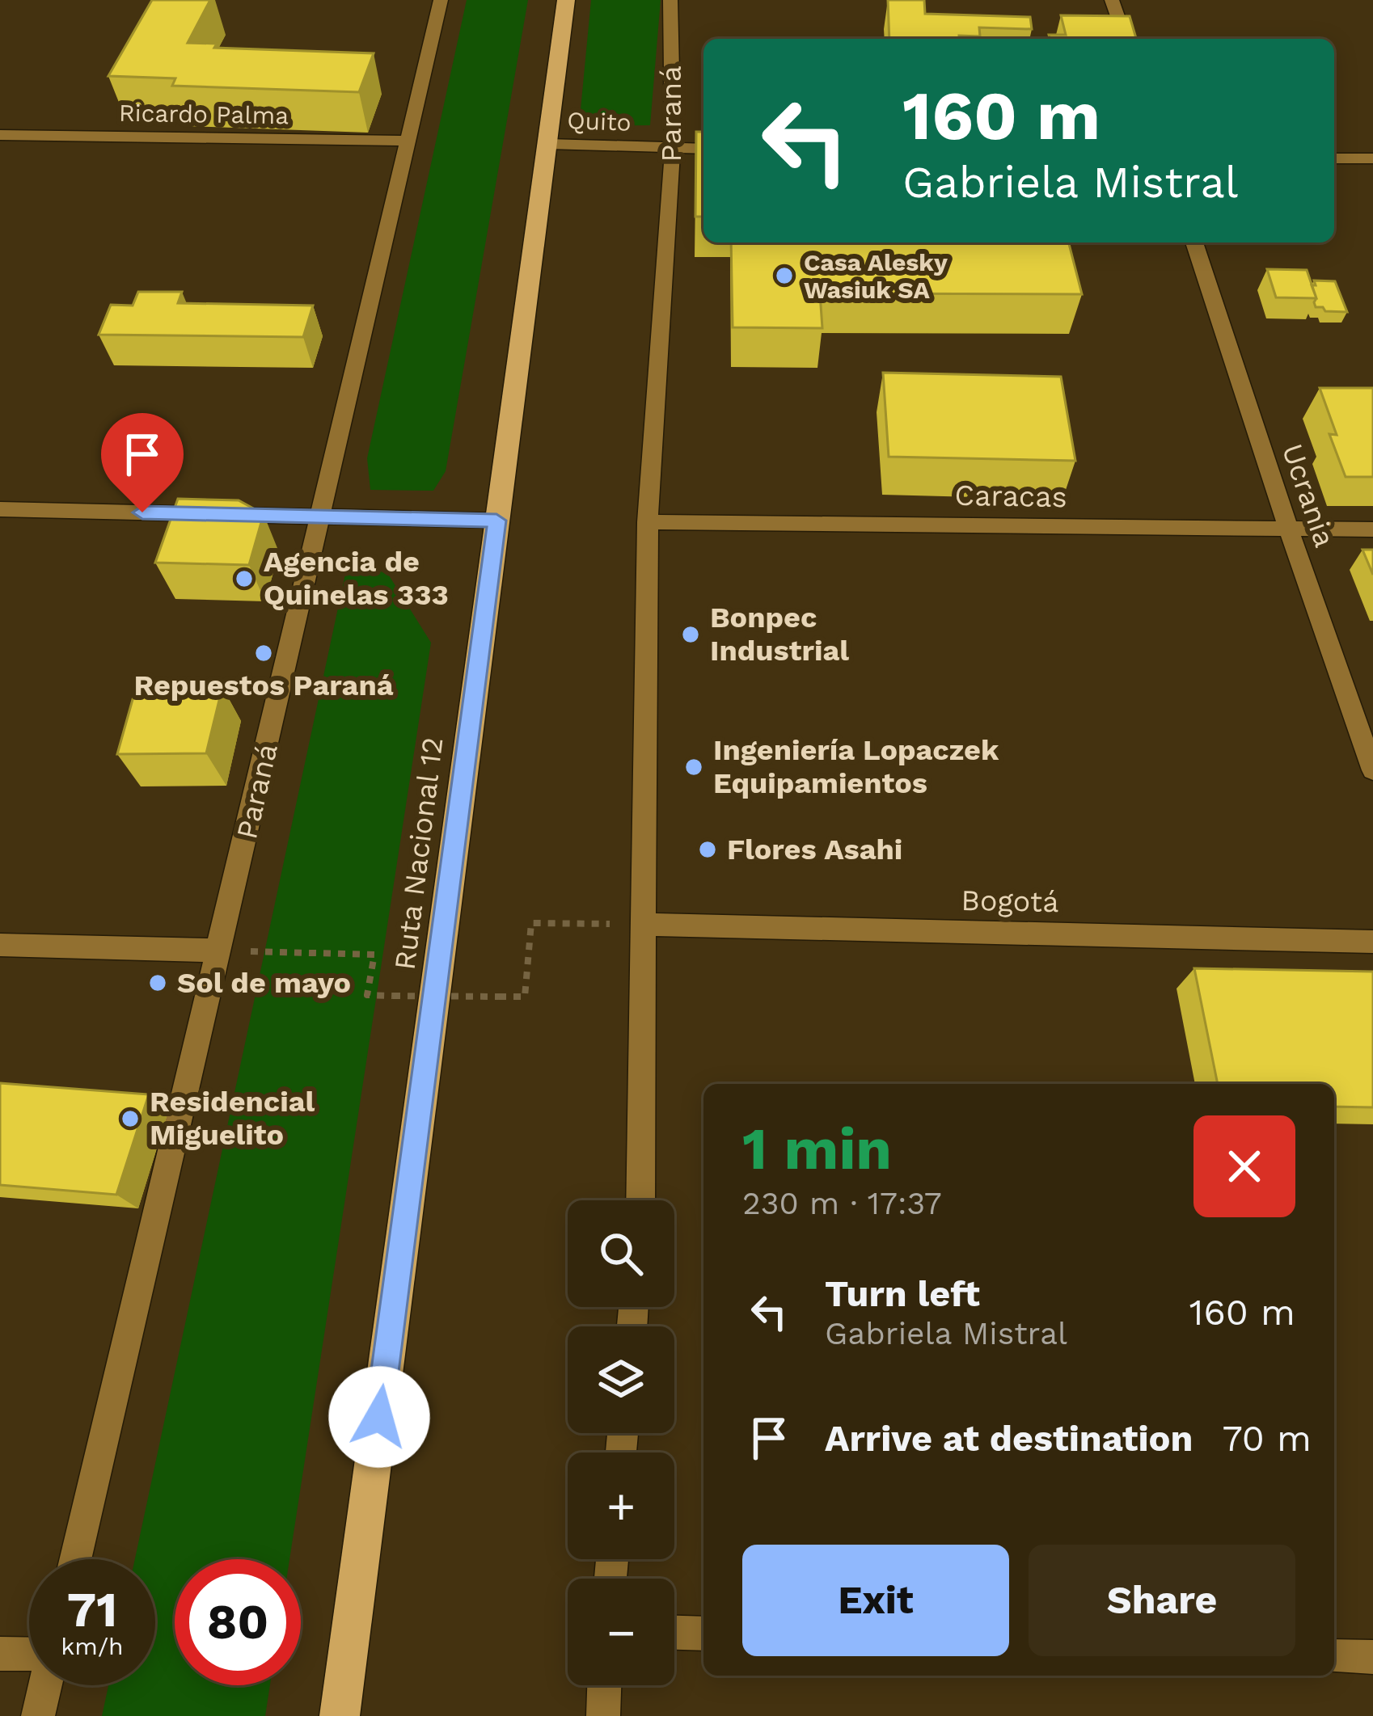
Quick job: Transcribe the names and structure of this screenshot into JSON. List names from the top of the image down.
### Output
{
  "streets": {
    "highway": ["Ruta Nacional 12"],
    "street": [
      "Ricardo Palma",
      "Paraná",
      "Quito",
      "Ucrania",
      "Caracas",
      "Bogotá"
    ]
  },
  "crossings": [
    ["Ricardo Palma", "Paraná"],
    ["Paraná", "Quito"],
    ["Paraná", "Caracas"],
    ["Paraná", "Bogotá"],
    ["Quito", "Ruta Nacional 12"],
    ["Ucrania", "Caracas"]
  ],
  "places": [
    "Casa Alesky Wasiuk SA",
    "Agencia de Quinelas 333",
    "Bonpec Industrial",
    "Repuestos Paraná",
    "Ingeniería Lopaczek Equipamientos",
    "Flores Asahi",
    "Sol de mayo",
    "Residencial Miguelito"
  ],
  "page": {
    "turn": ["160 m", "Gabriela Mistral"],
    "heading": ["1 min", "230 m · 17:37"],
    "map_buttons": ["+", "−"],
    "list": [
      {
        "name": "Turn left",
        "note": "Gabriela Mistral",
        "value": "160 m"
      },
      {
        "name": "Arrive at destination",
        "value": "70 m"
      }
    ],
    "buttons": ["Exit", "Share"],
    "speed": "71 km/h",
    "limit": "80"
  }
}
